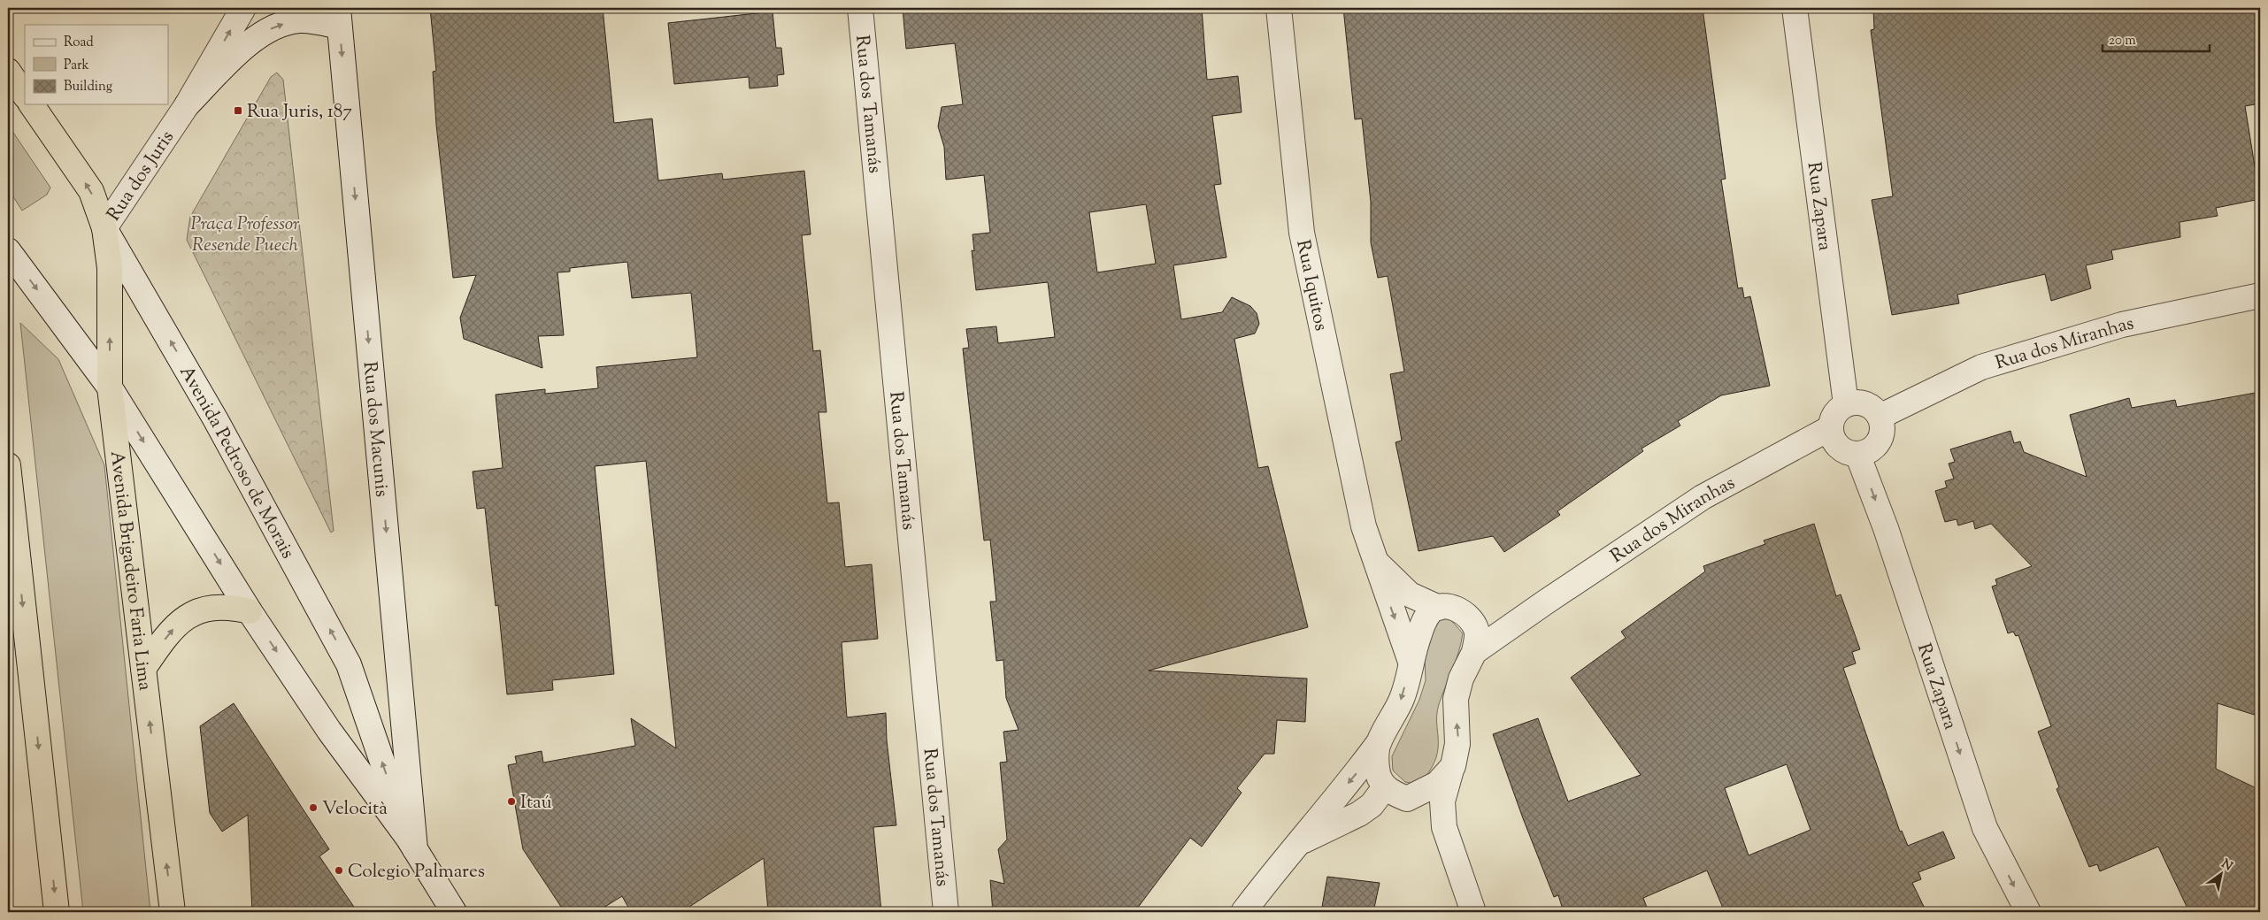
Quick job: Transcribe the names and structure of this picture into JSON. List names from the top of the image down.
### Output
{
  "streets": {
    "highway": ["Avenida Pedroso de Morais", "Avenida Brigadeiro Faria Lima"],
    "street": [
      "Rua dos Tamanás",
      "Rua dos Juris",
      "Rua Zapara",
      "Rua Iquitos",
      "Rua dos Miranhas",
      "Rua dos Macunis"
    ]
  },
  "crossings": [
    ["Rua dos Juris", "Avenida Pedroso de Morais"],
    ["Rua dos Juris", "Avenida Brigadeiro Faria Lima"],
    ["Rua Zapara", "Rua dos Miranhas"],
    ["Rua Iquitos", "Rua dos Miranhas"],
    ["Rua dos Macunis", "Avenida Pedroso de Morais"],
    ["Avenida Pedroso de Morais", "Avenida Brigadeiro Faria Lima"]
  ],
  "one_way": ["Rua dos Juris", "Rua Zapara", "Rua dos Macunis"],
  "parks": ["Praça Professor Resende Puech"],
  "places": {
    "transit": ["Rua Juris, 187"],
    "other": ["Itaú", "Velocità", "Colegio Palmares"]
  },
  "legend": ["Road", "Park", "Building"],
  "scale_bar": "20 m",
  "north": "top right"
}
